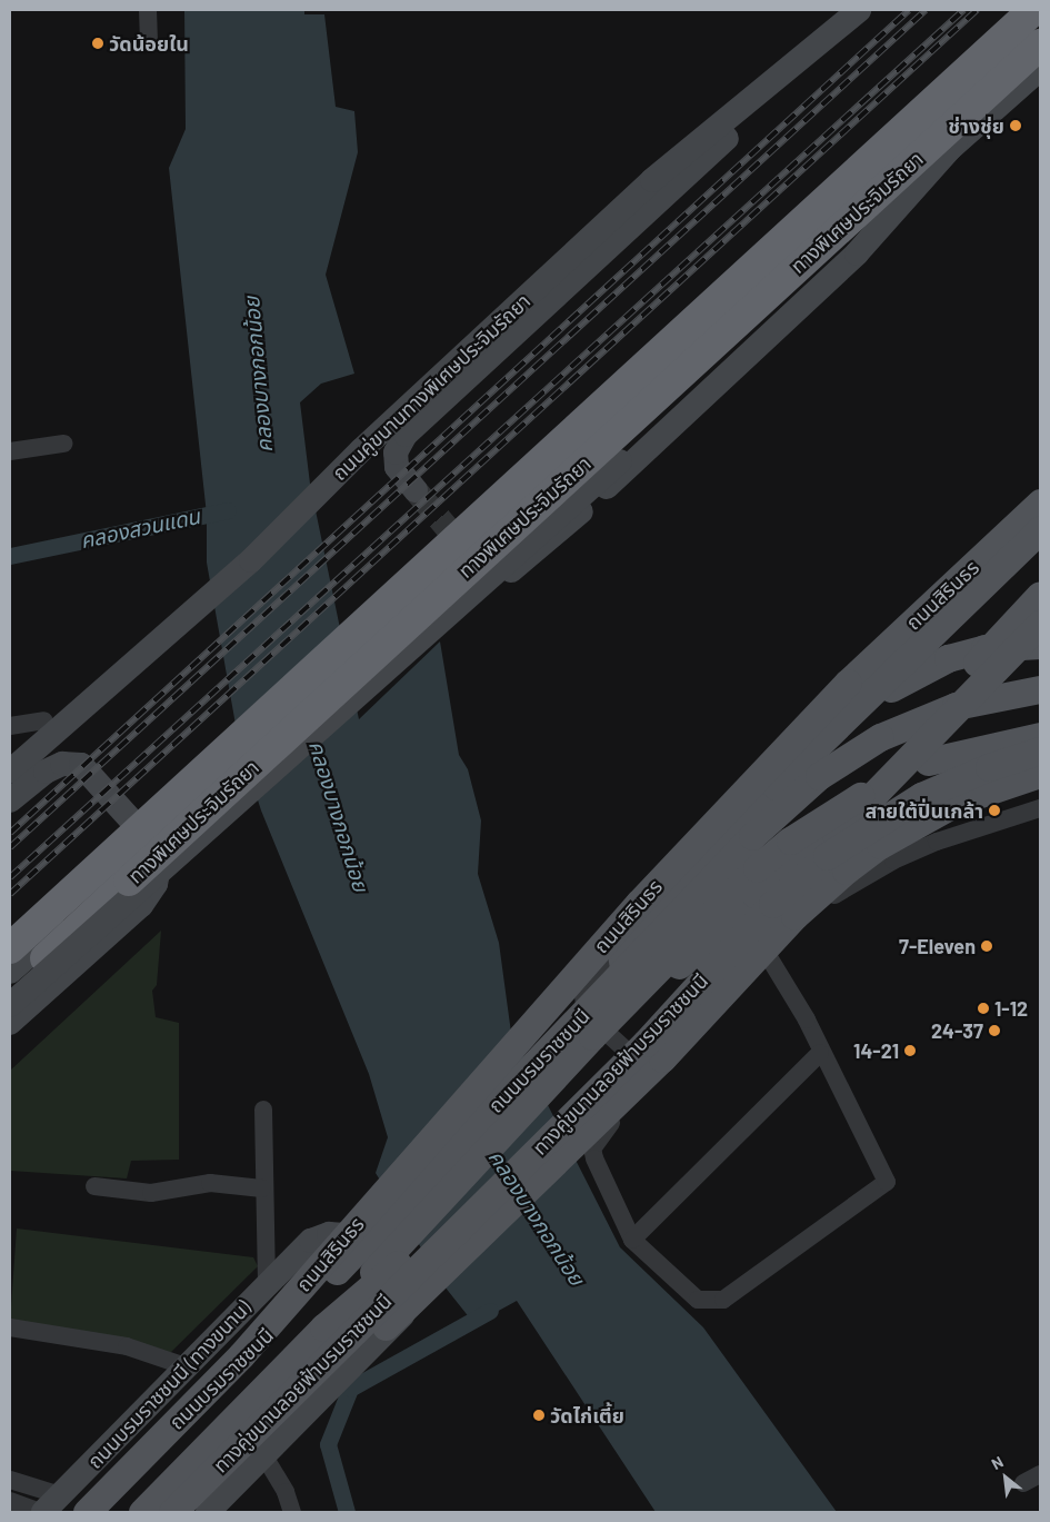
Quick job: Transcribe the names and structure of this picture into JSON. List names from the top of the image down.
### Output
{
  "streets": {
    "highway": ["ทางพิเศษประจิมรัถยา"],
    "main road": [
      "ถนนคู่ขนานทางพิเศษประจิมรัถยา",
      "ถนนสิรินธร",
      "ถนนบรมราชชนนี",
      "ทางคู่ขนานลอยฟ้าบรมราชชนนี",
      "ถนนบรมราชชนนี (ทางขนาน)"
    ]
  },
  "crossings": [
    ["ถนนสิรินธร", "ถนนบรมราชชนนี"]
  ],
  "water": ["คลองบางกอกน้อย", "คลองสวนแดน"],
  "places": [
    "วัดน้อยใน",
    "ช่างชุ่ย",
    "สายใต้ปิ่นเกล้า",
    "7-Eleven",
    "1-12",
    "24-37",
    "14-21",
    "วัดไก่เตี้ย"
  ],
  "north": "top left"
}
